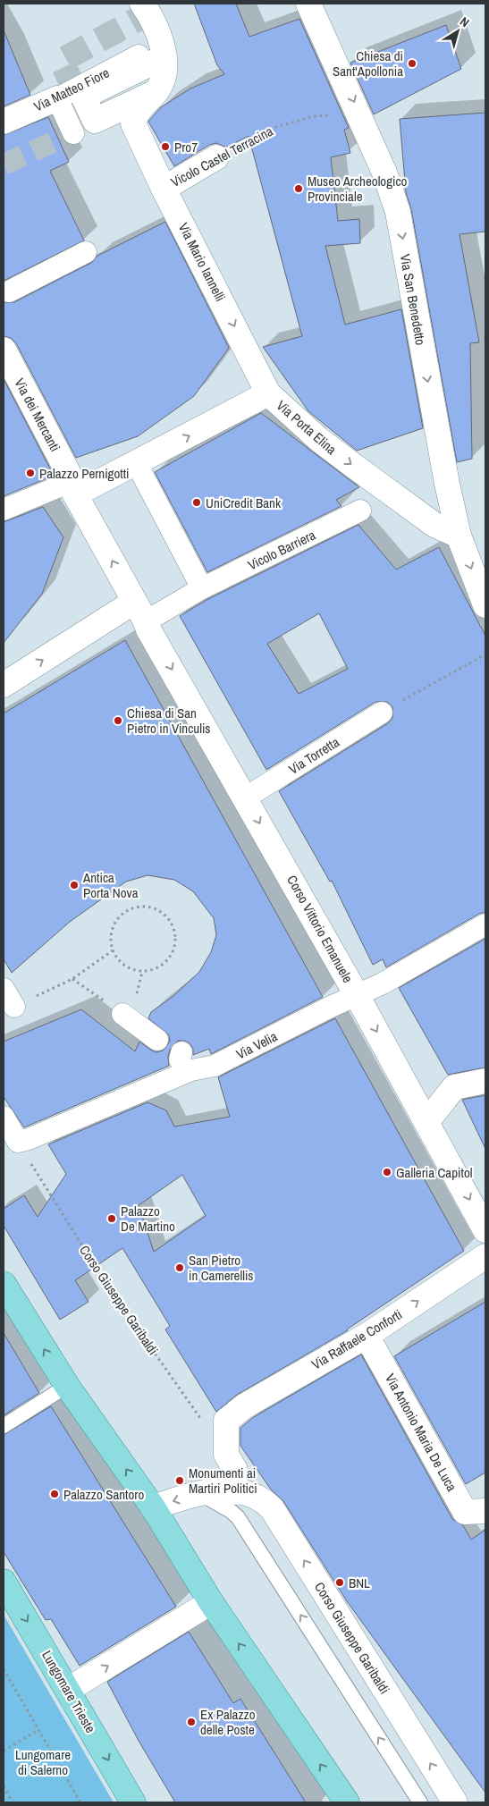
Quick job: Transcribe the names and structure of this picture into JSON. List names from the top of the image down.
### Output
{
  "streets": {
    "main road": ["Lungomare Trieste"],
    "street": [
      "Via Matteo Fiore",
      "Vicolo Castel Terracina",
      "Via Mario Iannelli",
      "Via San Benedetto",
      "Via dei Mercanti",
      "Via Porta Elina",
      "Vicolo Barriera",
      "Via Torretta",
      "Corso Vittorio Emanuele",
      "Via Velia",
      "Corso Giuseppe Garibaldi",
      "Via Raffaele Conforti",
      "Via Antonio Maria De Luca"
    ]
  },
  "crossings": [
    ["Vicolo Castel Terracina", "Via Mario Iannelli"],
    ["Vicolo Castel Terracina", "Via San Benedetto"],
    ["Via Mario Iannelli", "Via Porta Elina"],
    ["Via San Benedetto", "Via Porta Elina"],
    ["Via dei Mercanti", "Via Porta Elina"],
    ["Via dei Mercanti", "Vicolo Barriera"],
    ["Via dei Mercanti", "Corso Vittorio Emanuele"],
    ["Vicolo Barriera", "Corso Vittorio Emanuele"],
    ["Via Torretta", "Corso Vittorio Emanuele"],
    ["Corso Vittorio Emanuele", "Via Velia"],
    ["Via Velia", "Corso Giuseppe Garibaldi"],
    ["Corso Giuseppe Garibaldi", "Via Raffaele Conforti"],
    ["Via Raffaele Conforti", "Via Antonio Maria De Luca"]
  ],
  "one_way": [
    "Via Mario Iannelli",
    "Via San Benedetto",
    "Via Porta Elina",
    "Corso Vittorio Emanuele",
    "Corso Giuseppe Garibaldi",
    "Via Raffaele Conforti"
  ],
  "parks": ["Lungomare di Salerno"],
  "places": [
    "Chiesa di Sant'Apollonia",
    "Pro7",
    "Museo Archeologico Provinciale",
    "Palazzo Pernigotti",
    "UniCredit Bank",
    "Chiesa di San Pietro in Vinculis",
    "Antica Porta Nova",
    "Galleria Capitol",
    "Palazzo De Martino",
    "San Pietro in Camerellis",
    "Monumenti ai Martiri Politici",
    "Palazzo Santoro",
    "BNL",
    "Ex Palazzo delle Poste"
  ],
  "north": "top right"
}
